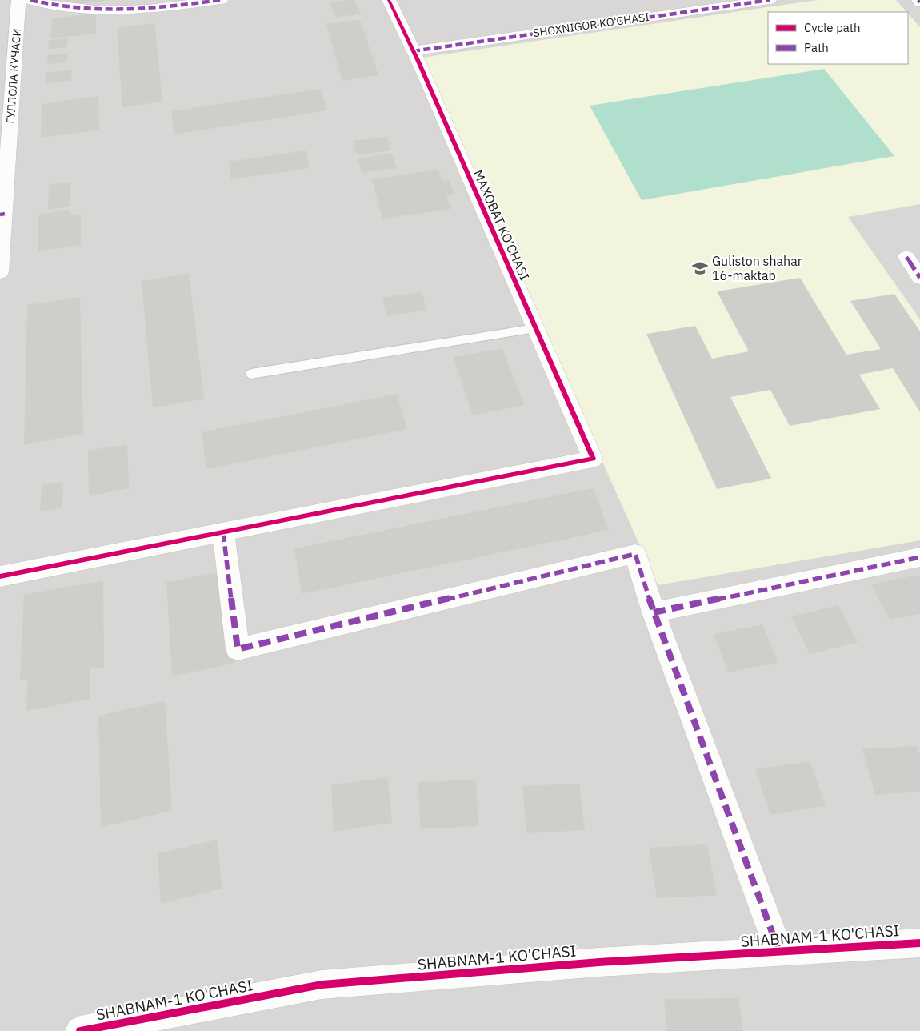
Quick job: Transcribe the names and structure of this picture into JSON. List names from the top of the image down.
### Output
{
  "streets": {
    "street": [
      "SHOXNIGOR KO'CHASI",
      "ГУЛЛОЛА КУЧАСИ",
      "MAXOBAT KO'CHASI",
      "SHABNAM-1 KO'CHASI"
    ]
  },
  "crossings": [
    ["SHOXNIGOR KO'CHASI", "MAXOBAT KO'CHASI"]
  ],
  "places": {
    "school or university": ["Guliston shahar 16-maktab"]
  },
  "legend": ["Cycle path", "Path"]
}
